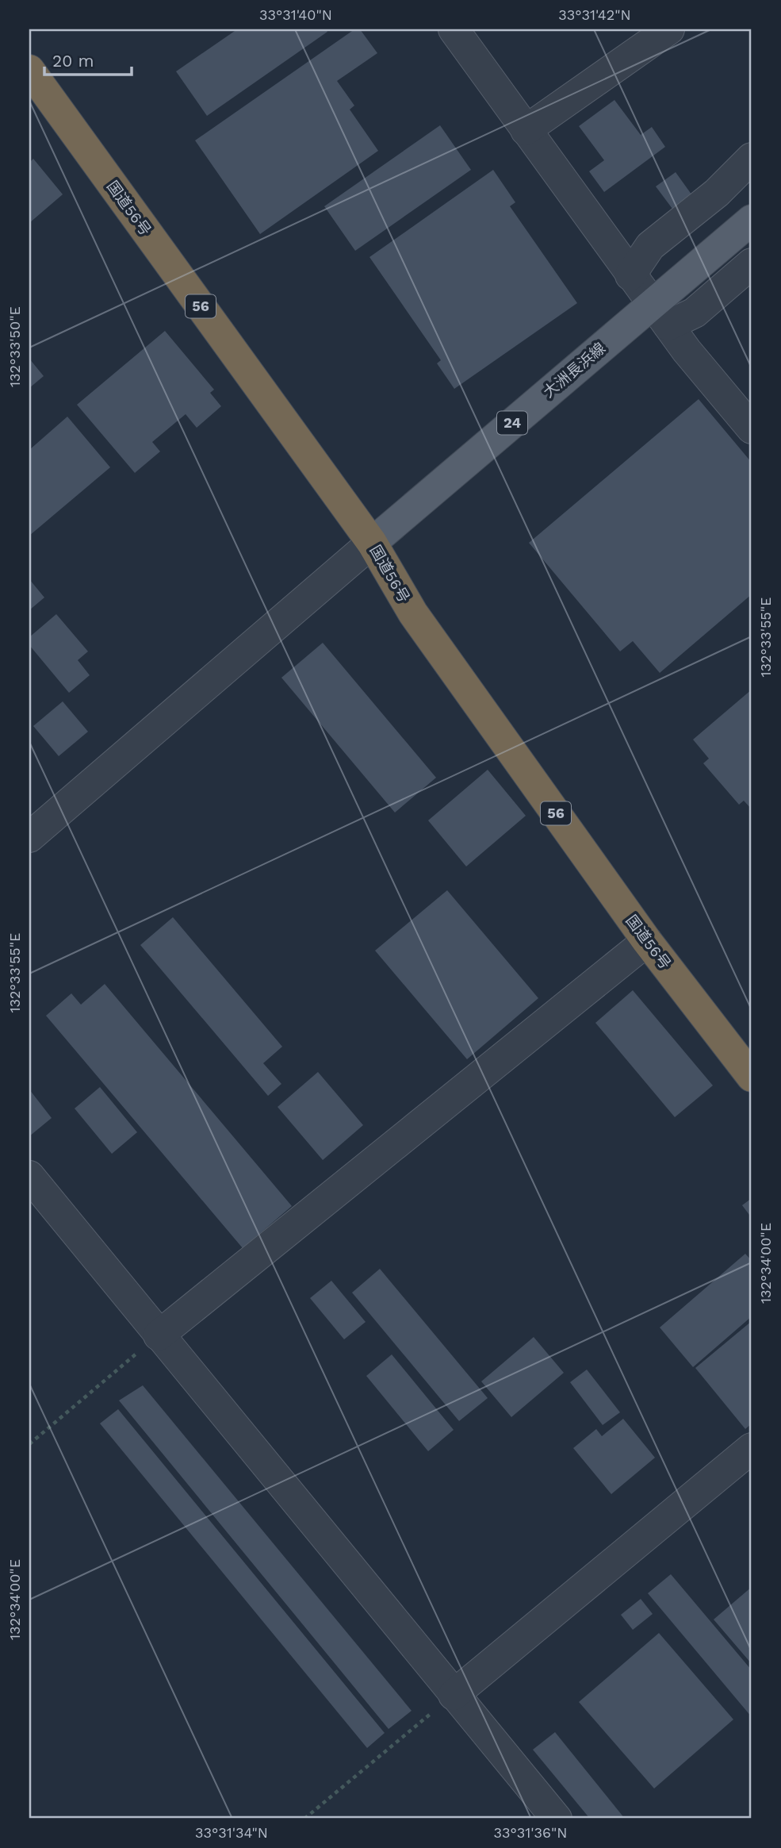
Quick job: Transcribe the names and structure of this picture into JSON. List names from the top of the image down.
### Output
{
  "streets": {
    "highway": ["国道56号", "56"],
    "main road": ["大洲長浜線", "24"]
  },
  "crossings": [
    ["国道56号", "大洲長浜線"]
  ],
  "scale_bar": "20 m",
  "coordinates": [
    "33°31'40\"N",
    "33°31'42\"N",
    "132°33'50\"E",
    "132°33'55\"E",
    "132°34'00\"E",
    "33°31'34\"N",
    "33°31'36\"N"
  ]
}
